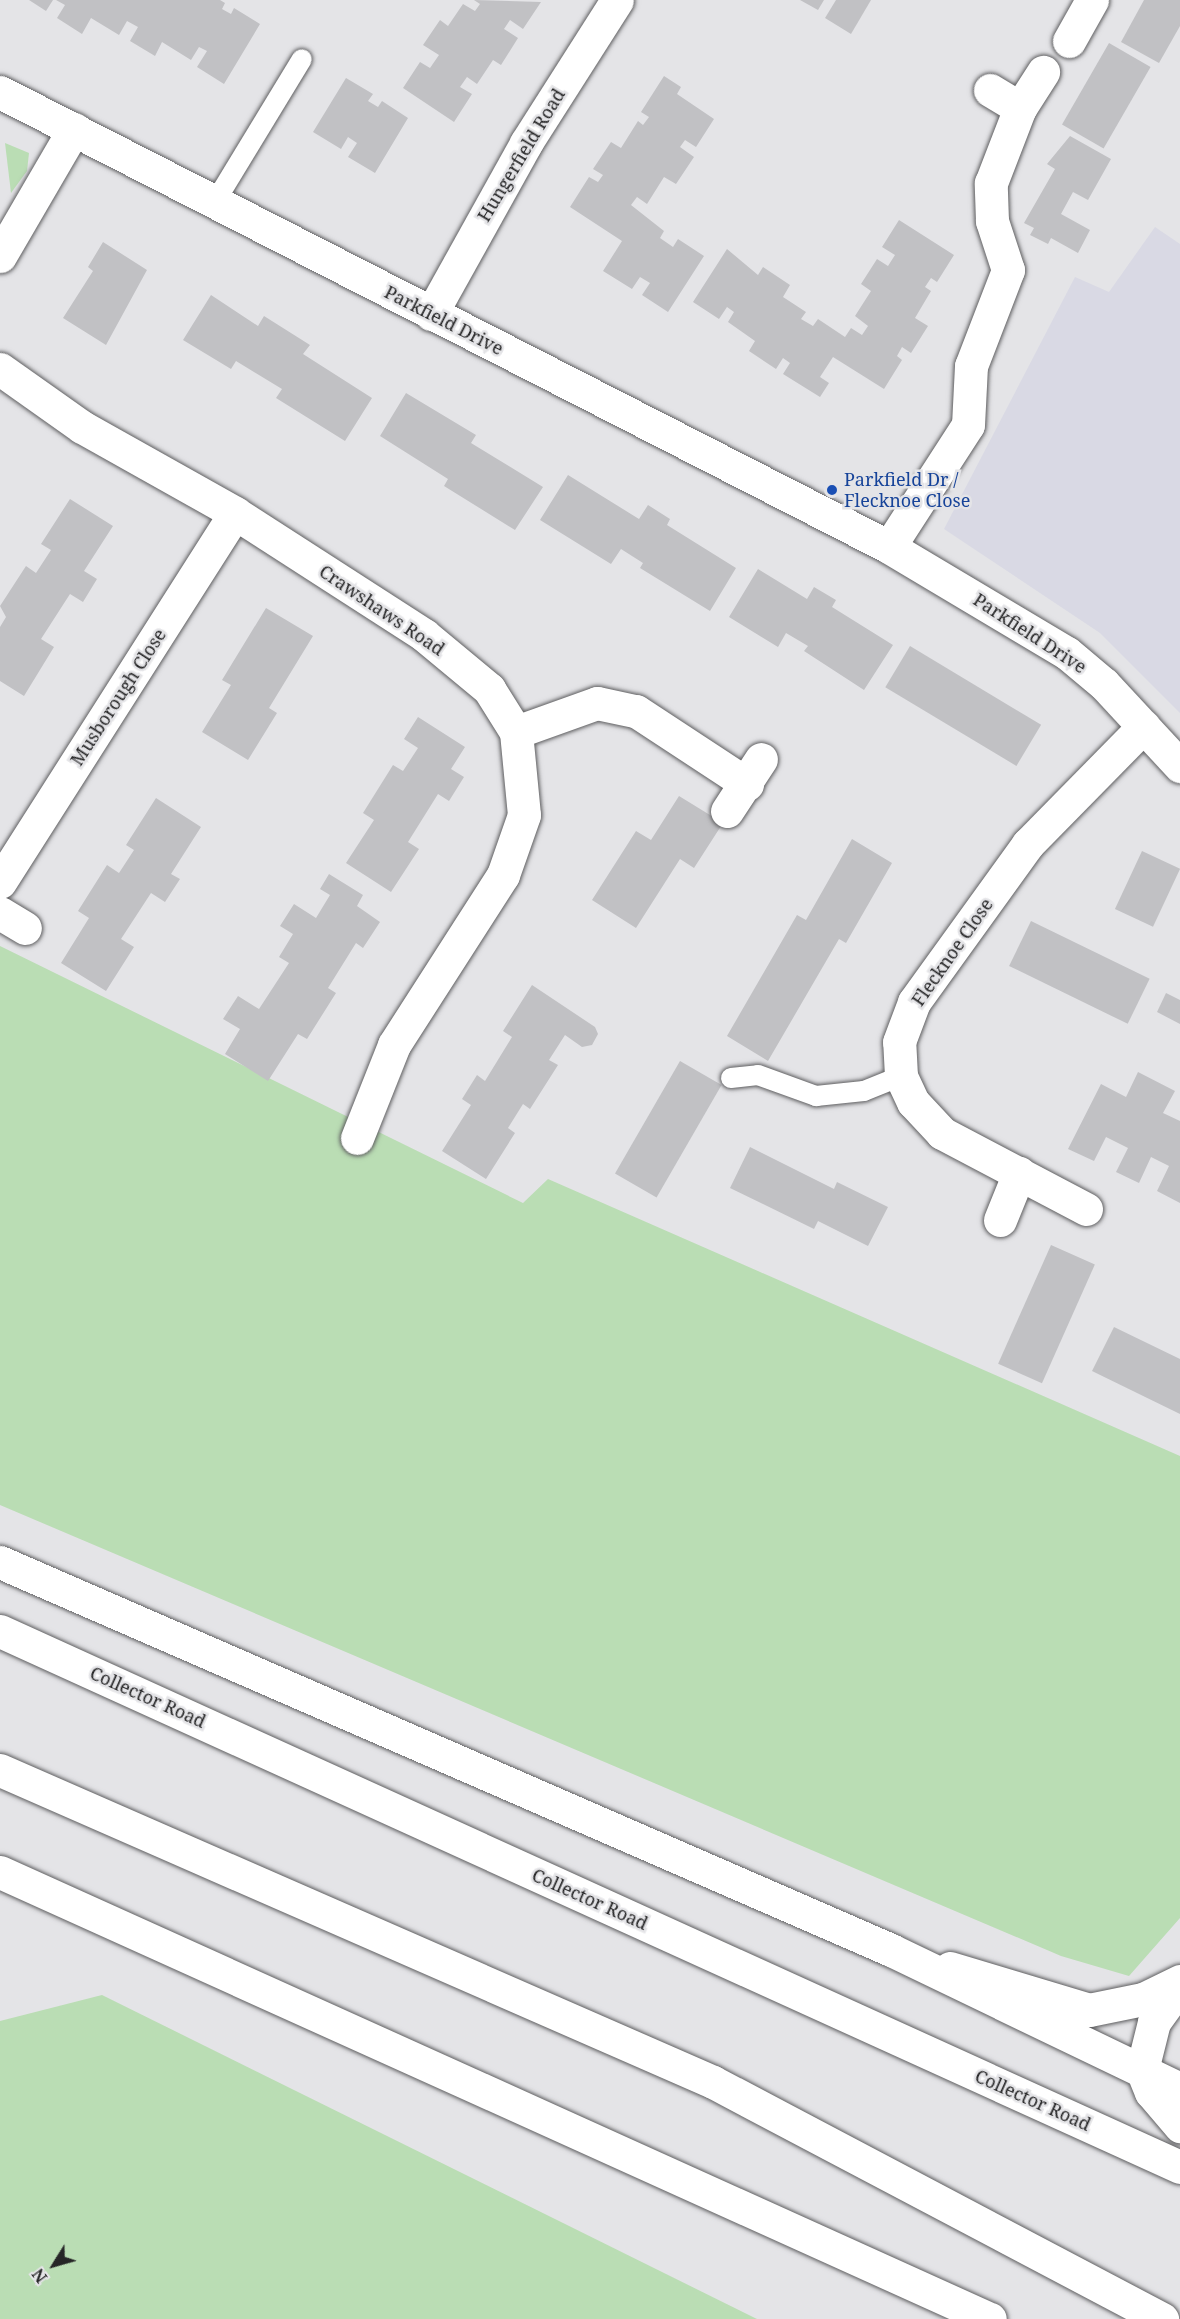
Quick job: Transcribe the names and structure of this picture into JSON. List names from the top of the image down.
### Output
{
  "streets": {
    "main road": [
      "Hungerfield Road",
      "Parkfield Drive",
      "Crawshaws Road",
      "Musborough Close",
      "Flecknoe Close",
      "Collector Road"
    ]
  },
  "crossings": [
    ["Hungerfield Road", "Parkfield Drive"],
    ["Parkfield Drive", "Flecknoe Close"],
    ["Crawshaws Road", "Musborough Close"]
  ],
  "places": ["Parkfield Dr / Flecknoe Close"],
  "north": "bottom left"
}
